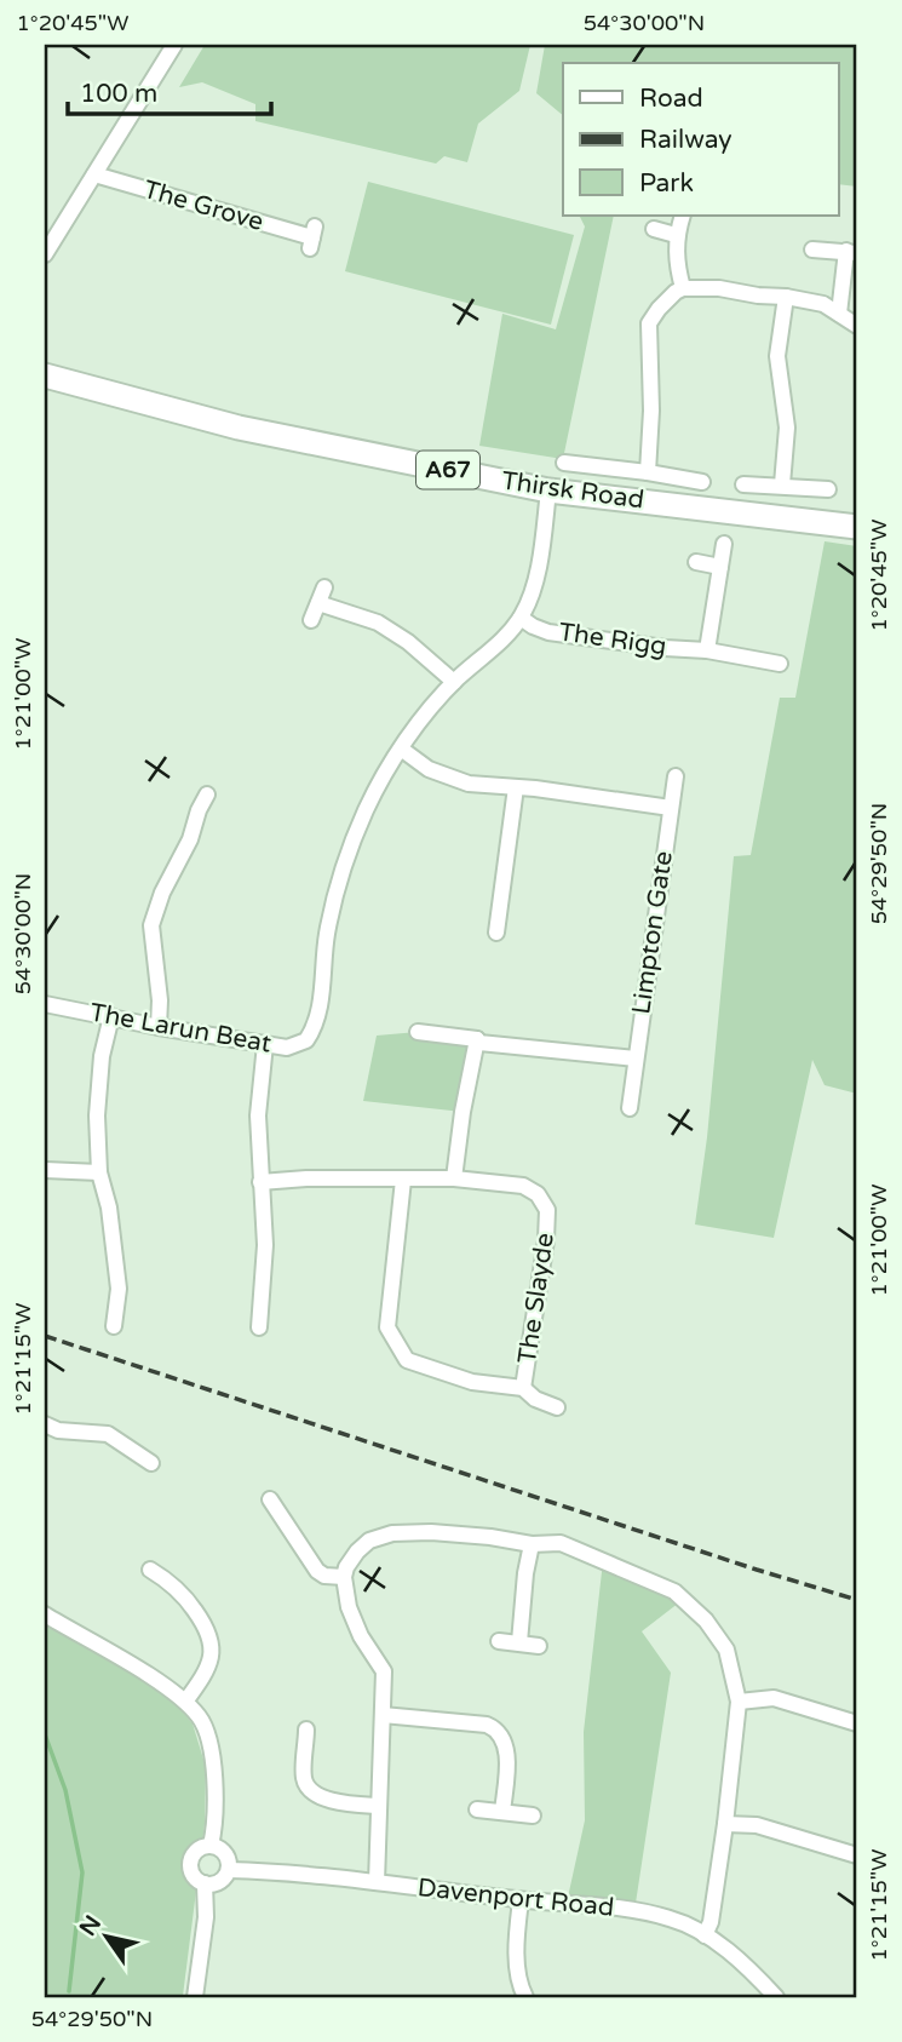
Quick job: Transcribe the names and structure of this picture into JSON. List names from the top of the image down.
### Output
{
  "streets": {
    "main road": ["A67", "Thirsk Road"],
    "street": [
      "The Grove",
      "The Rigg",
      "Limpton Gate",
      "The Larun Beat",
      "The Slayde",
      "Davenport Road"
    ]
  },
  "crossings": [
    ["Thirsk Road", "The Larun Beat"],
    ["The Rigg", "The Larun Beat"]
  ],
  "legend": ["Road", "Railway", "Park"],
  "scale_bar": "100 m",
  "north": "top left",
  "coordinates": [
    "1°20'45\"W",
    "54°30'00\"N",
    "1°21'00\"W",
    "54°29'50\"N",
    "1°21'15\"W"
  ]
}
